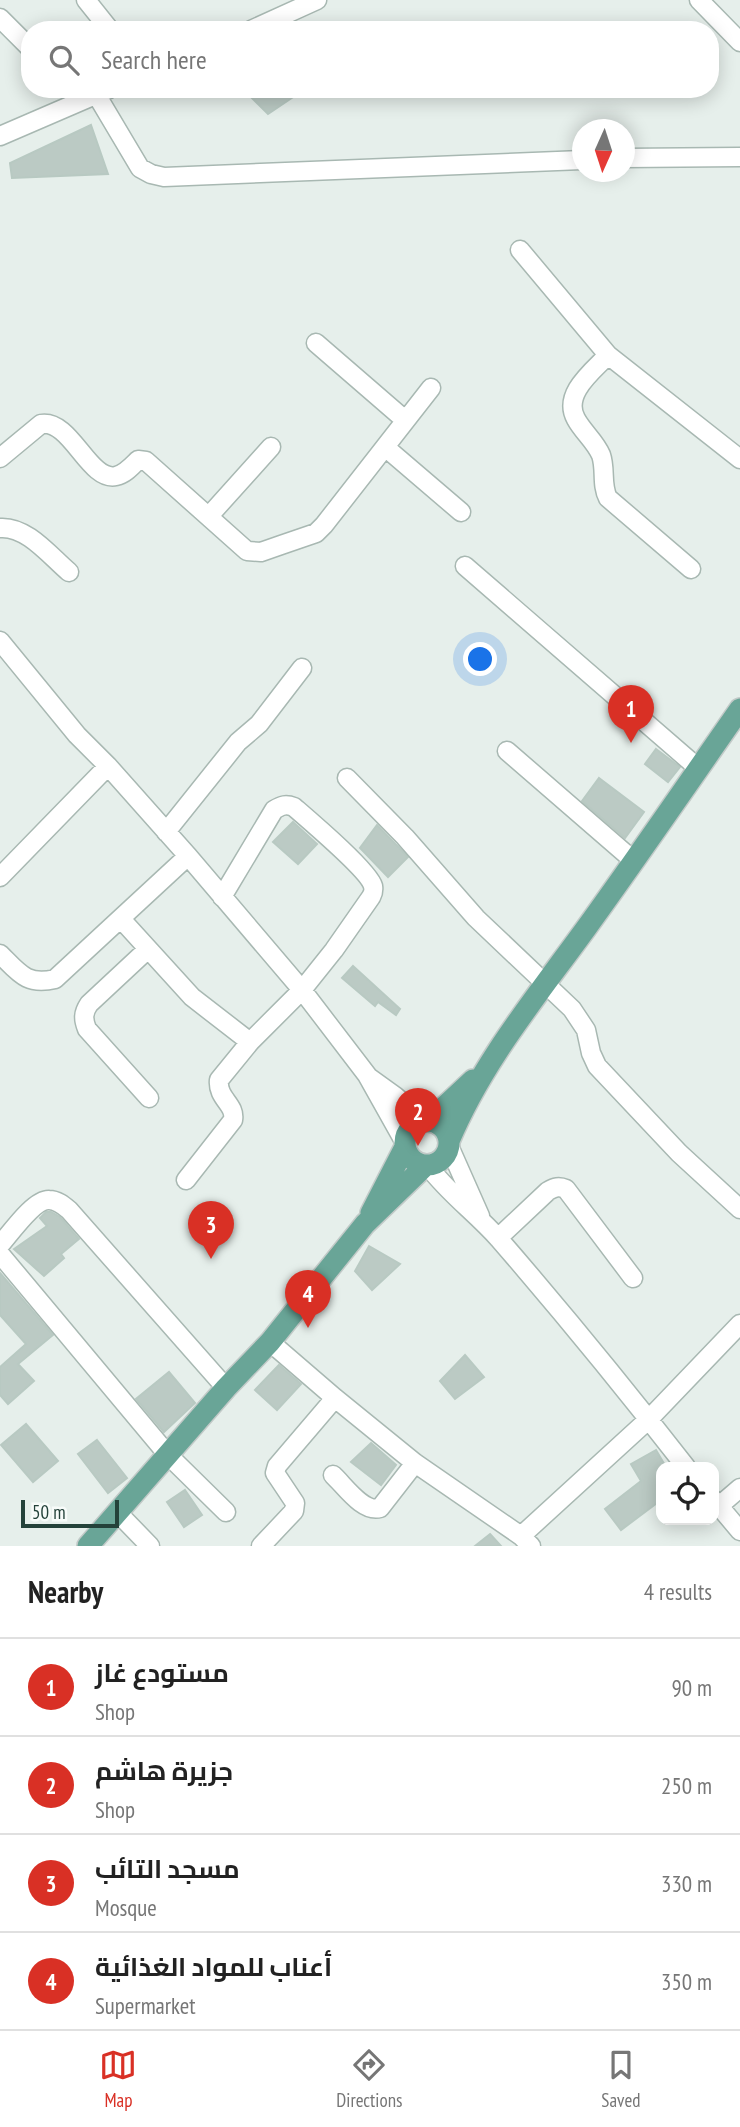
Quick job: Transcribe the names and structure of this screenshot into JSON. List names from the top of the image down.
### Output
{
  "scale_bar": "50 m",
  "north": "bottom",
  "page": {
    "search": "Search here",
    "pins": [
      "1",
      "2",
      "3",
      "4"
    ],
    "scale": "50 m",
    "heading": ["Nearby", "4 results"],
    "list": [
      {
        "mark": "1",
        "name": "مستودع غاز",
        "note": "Shop",
        "value": "90 m"
      },
      {
        "mark": "2",
        "name": "جزيرة هاشم",
        "note": "Shop",
        "value": "250 m"
      },
      {
        "mark": "3",
        "name": "مسجد التائب",
        "note": "Mosque",
        "value": "330 m"
      },
      {
        "mark": "4",
        "name": "أعناب للمواد الغذائية",
        "note": "Supermarket",
        "value": "350 m"
      }
    ],
    "nav": ["Map", "Directions", "Saved"]
  }
}
